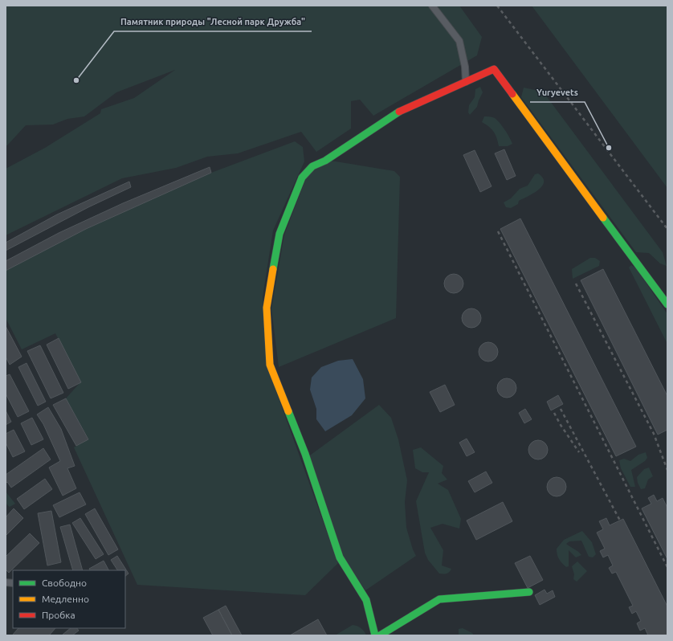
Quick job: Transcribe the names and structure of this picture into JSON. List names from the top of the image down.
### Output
{
  "places": ["Памятник природы \"Лесной парк Дружба\"", "Yuryevets"],
  "legend": ["Свободно", "Медленно", "Пробка"]
}
